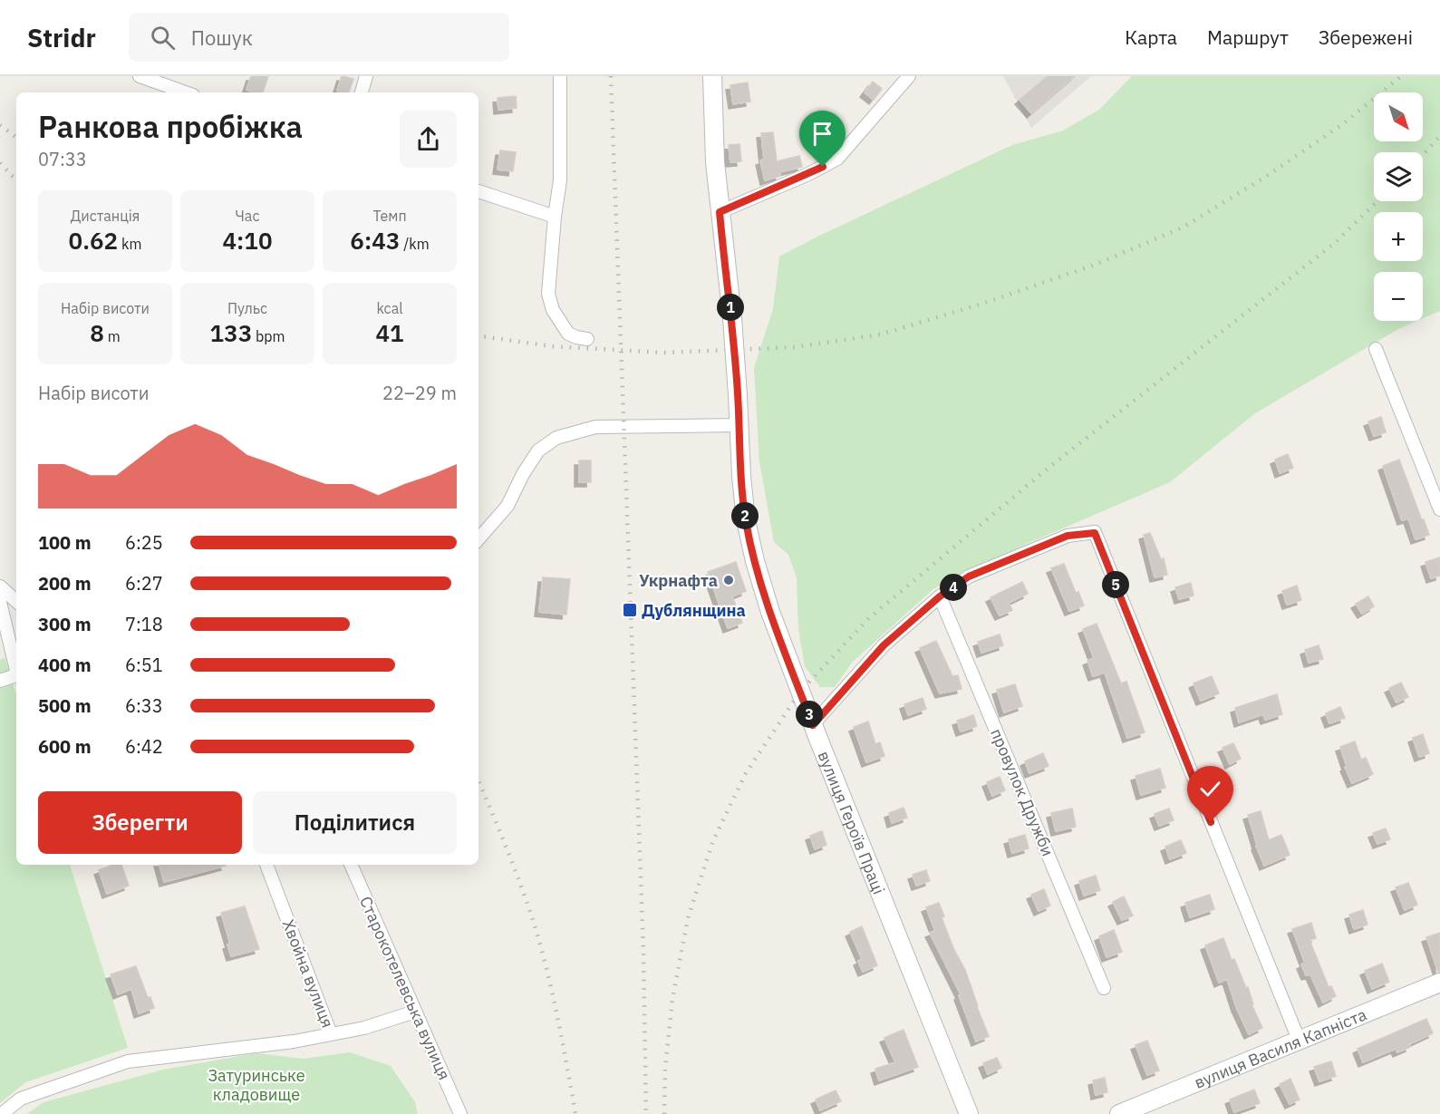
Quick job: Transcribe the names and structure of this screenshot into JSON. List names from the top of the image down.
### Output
{
  "streets": {
    "main road": ["вулиця Героїв Праці", "вулиця Василя Капніста"],
    "street": ["провулок Дружби", "Хвойна вулиця", "Старокотелевська вулиця"]
  },
  "crossings": [
    ["Хвойна вулиця", "Старокотелевська вулиця"]
  ],
  "parks": ["Затуринське кладовище"],
  "places": {
    "other": ["Укрнафта"],
    "transit": ["Дублянщина"]
  },
  "north": "bottom right",
  "page": {
    "header": "Stridr",
    "search": "Пошук",
    "nav": ["Карта", "Маршрут", "Збережені"],
    "map_buttons": ["+", "−"],
    "heading": ["Ранкова пробіжка", "07:33"],
    "stats": [
      ["Дистанція", "0.62 km"],
      ["Час", "4:10"],
      ["Темп", "6:43 /km"],
      ["Набір висоти", "8 m"],
      ["Пульс", "133 bpm"],
      ["kcal", "41"]
    ],
    "pins": [
      "1",
      "2",
      "5",
      "4",
      "3"
    ],
    "chart": ["Набір висоти", "22–29 m"],
    "list": [
      {
        "name": "100 m",
        "note": "6:25"
      },
      {
        "name": "200 m",
        "note": "6:27"
      },
      {
        "name": "300 m",
        "note": "7:18"
      },
      {
        "name": "400 m",
        "note": "6:51"
      },
      {
        "name": "500 m",
        "note": "6:33"
      },
      {
        "name": "600 m",
        "note": "6:42"
      }
    ],
    "buttons": ["Зберегти", "Поділитися"]
  }
}
